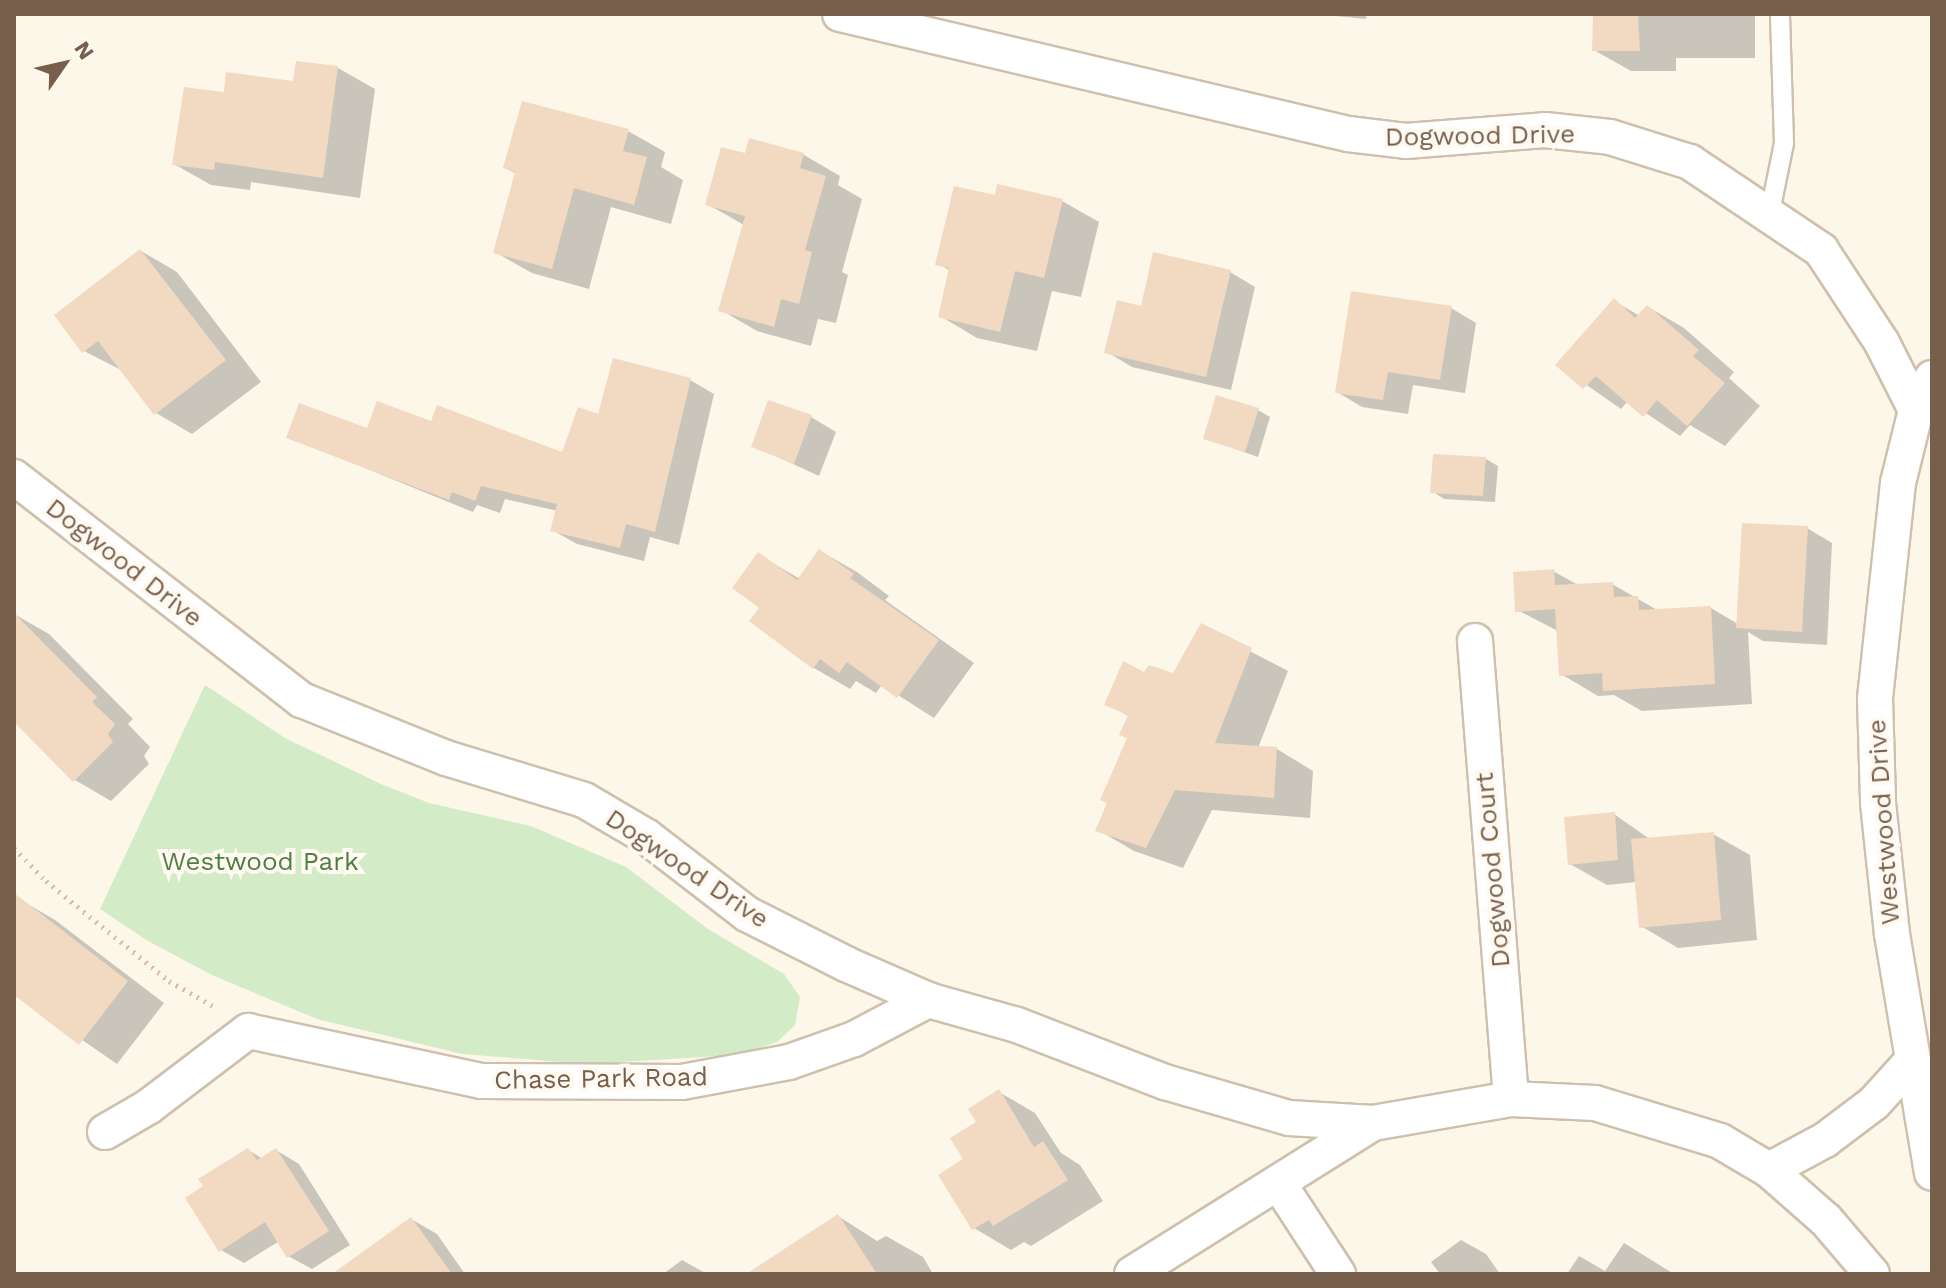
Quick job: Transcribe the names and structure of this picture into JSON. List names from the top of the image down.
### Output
{
  "streets": {
    "street": [
      "Dogwood Drive",
      "Westwood Drive",
      "Dogwood Court",
      "Chase Park Road"
    ]
  },
  "crossings": [
    ["Dogwood Drive", "Westwood Drive"],
    ["Dogwood Drive", "Chase Park Road"]
  ],
  "parks": ["Westwood Park"],
  "north": "top right"
}
